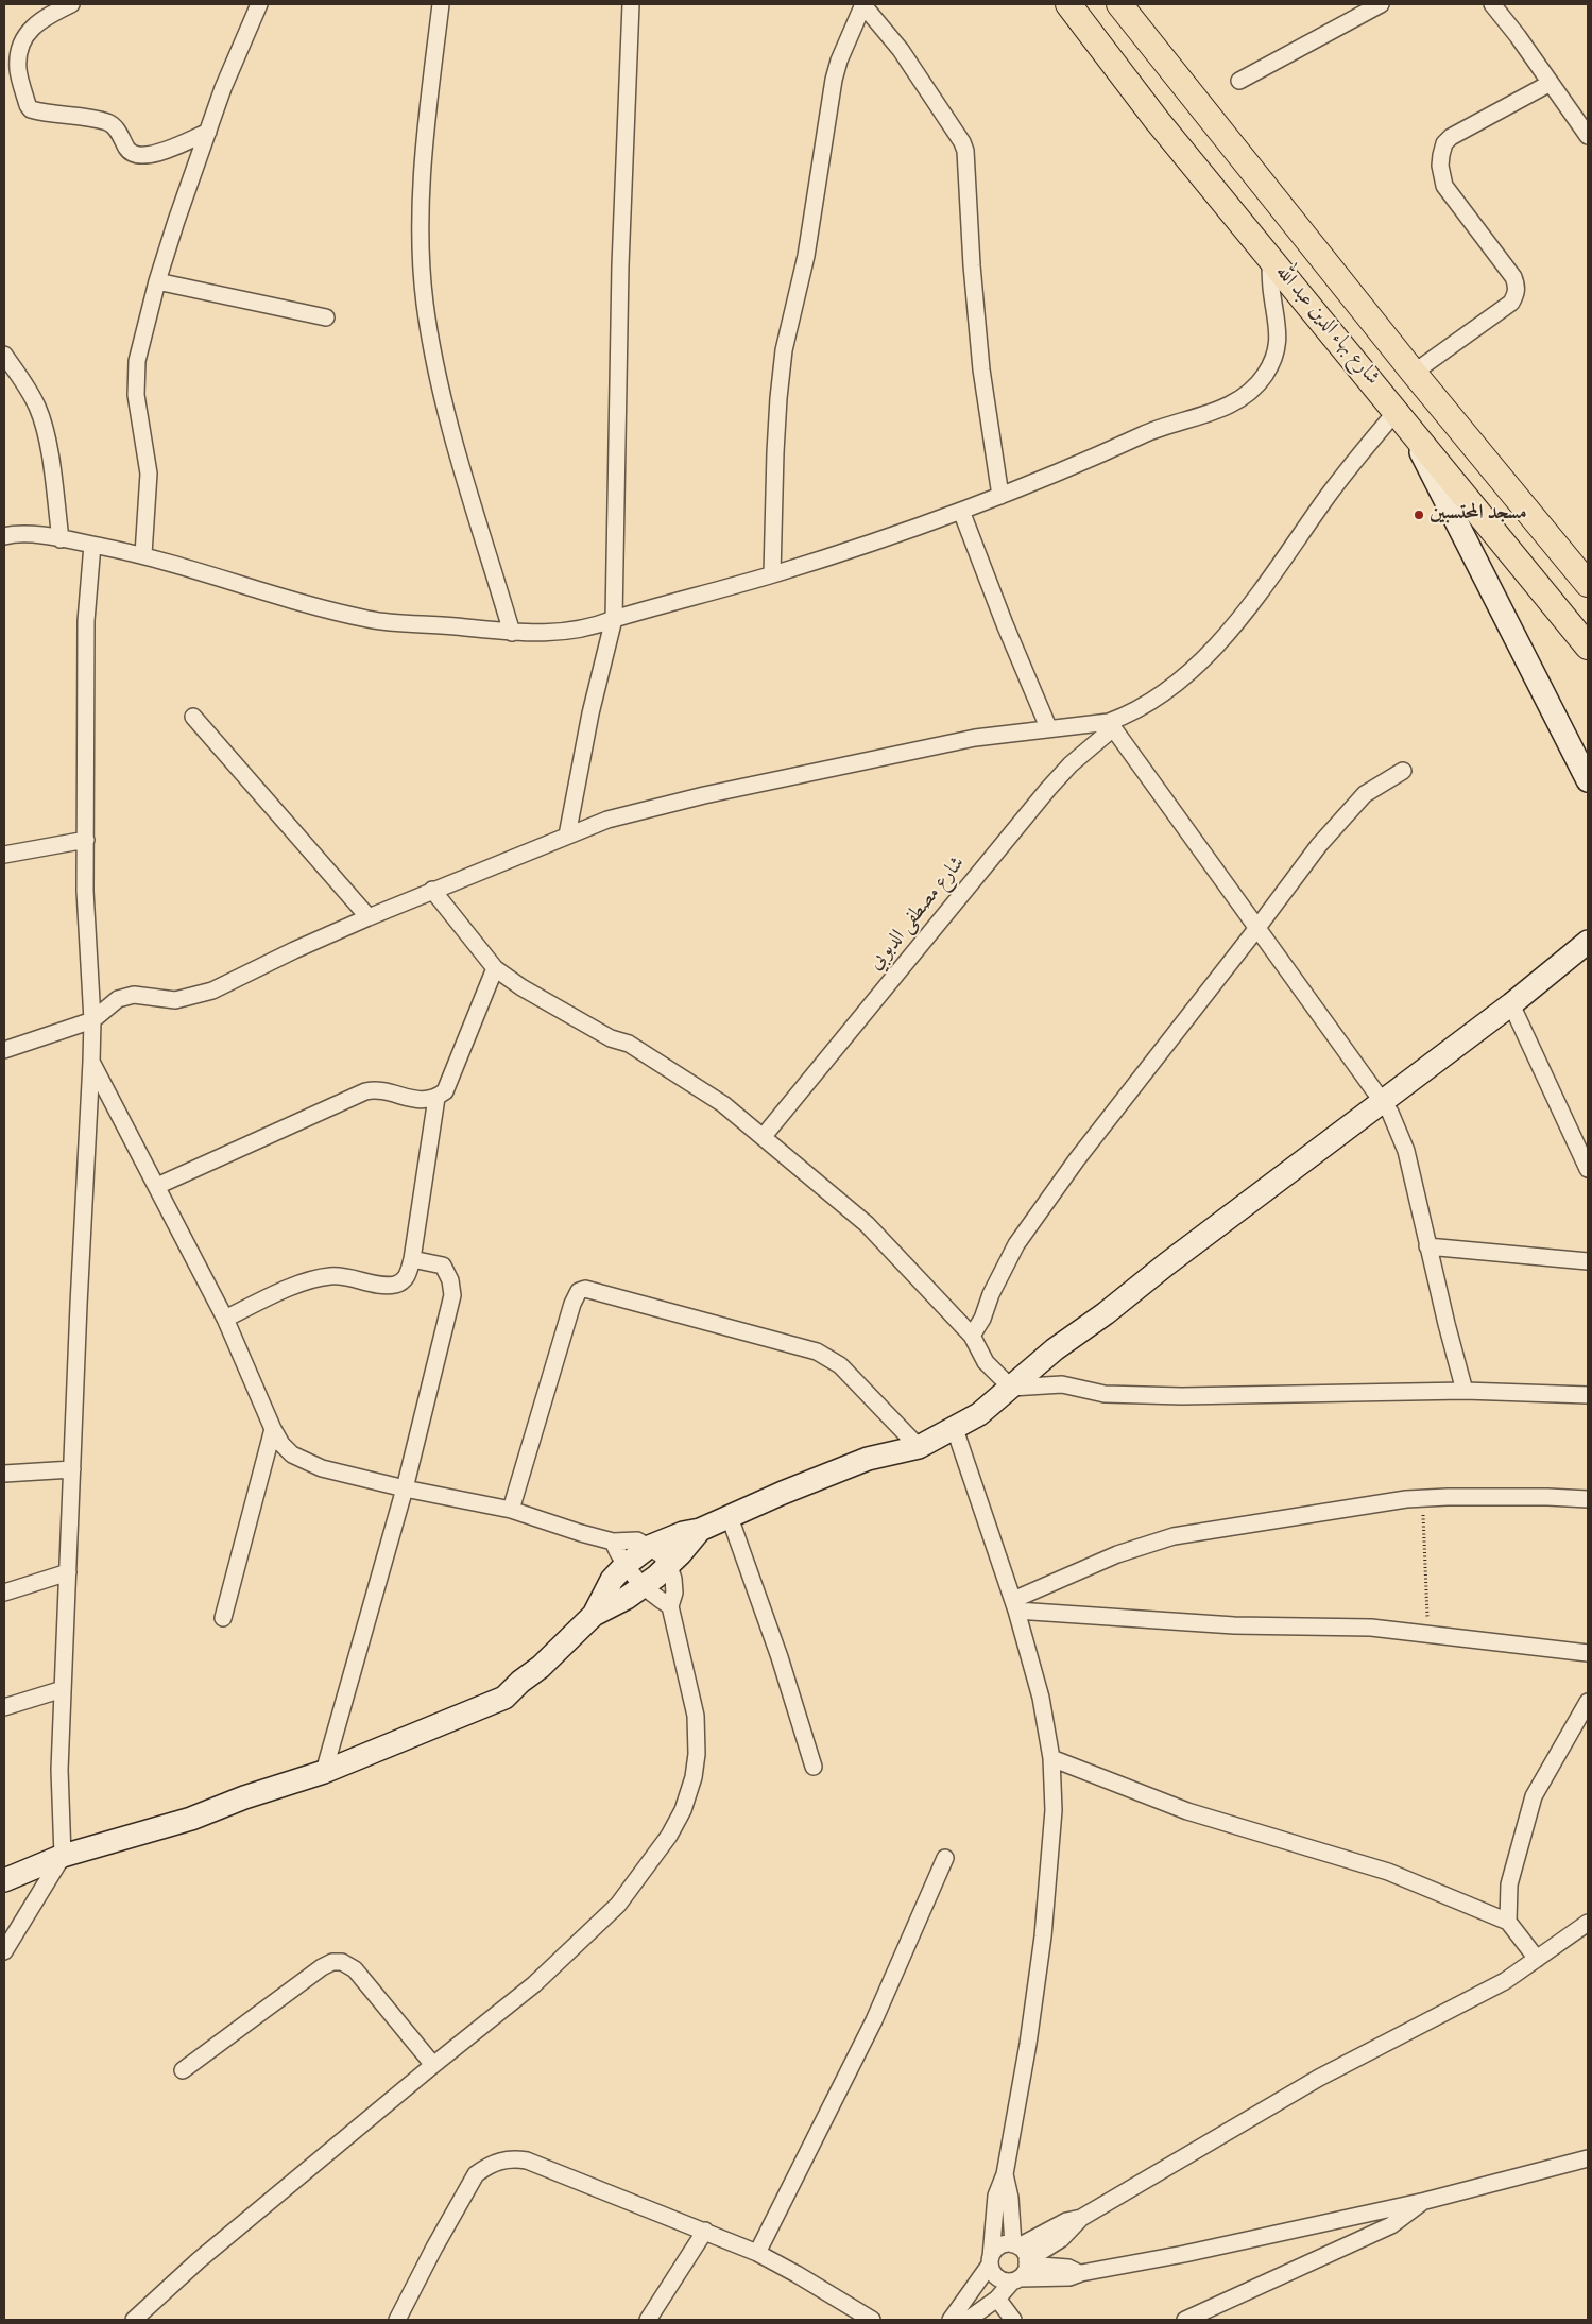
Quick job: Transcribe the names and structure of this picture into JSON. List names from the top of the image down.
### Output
{
  "streets": {
    "main road": ["شارع بهاء الدين عبد الله"],
    "street": ["شارع مصطفى الدبوبي"]
  },
  "places": ["مسجد المحتسبين"]
}
